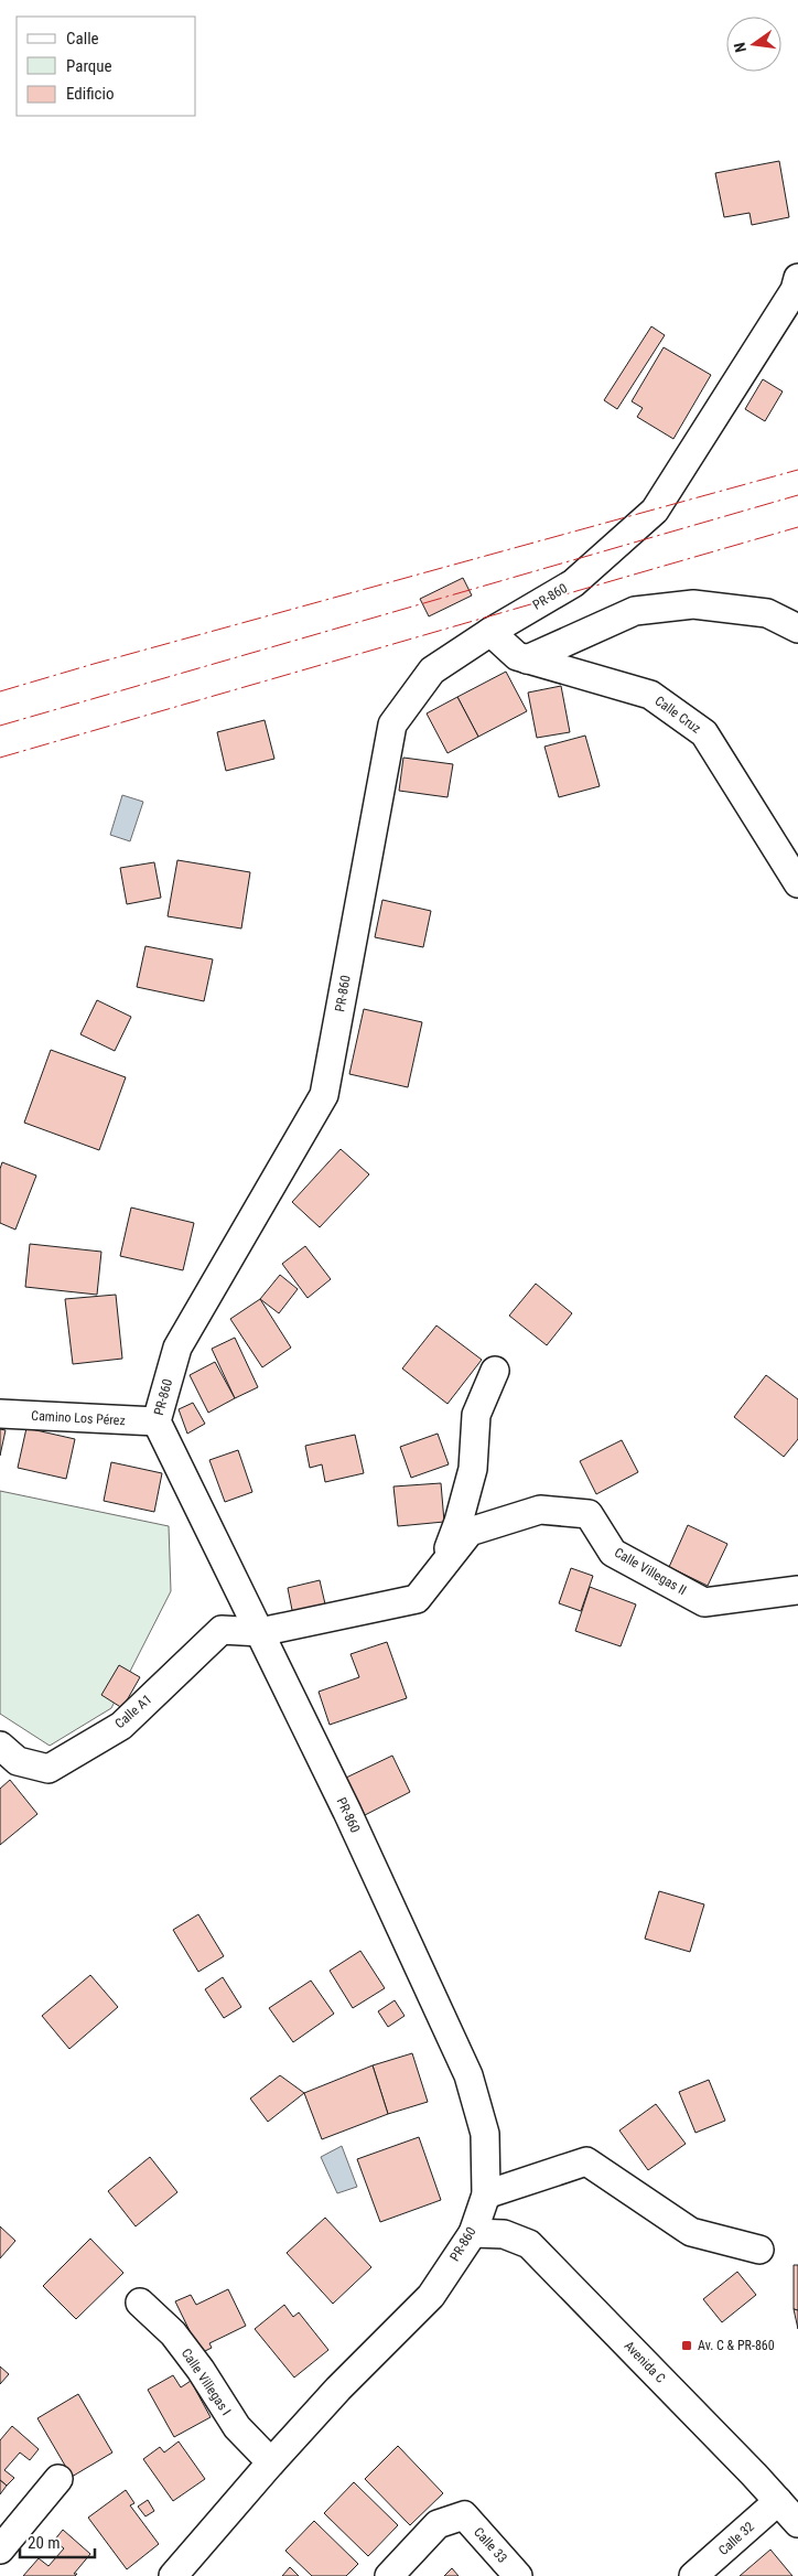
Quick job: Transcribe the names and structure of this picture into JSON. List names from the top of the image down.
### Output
{
  "streets": {
    "street": [
      "PR-860",
      "Calle Cruz",
      "Camino Los Pérez",
      "Calle Villegas II",
      "Calle A1",
      "Avenida C",
      "Calle Villegas I",
      "Calle 32",
      "Calle 33"
    ]
  },
  "crossings": [
    ["PR-860", "Calle Cruz"],
    ["PR-860", "Camino Los Pérez"],
    ["PR-860", "Calle Villegas II"],
    ["PR-860", "Calle A1"],
    ["PR-860", "Avenida C"],
    ["PR-860", "Calle Villegas I"],
    ["Calle Villegas II", "Calle A1"],
    ["Avenida C", "Calle 32"]
  ],
  "places": {
    "transit": ["Av. C & PR-860"]
  },
  "legend": ["Calle", "Parque", "Edificio"],
  "scale_bar": "20 m",
  "north": "left"
}
